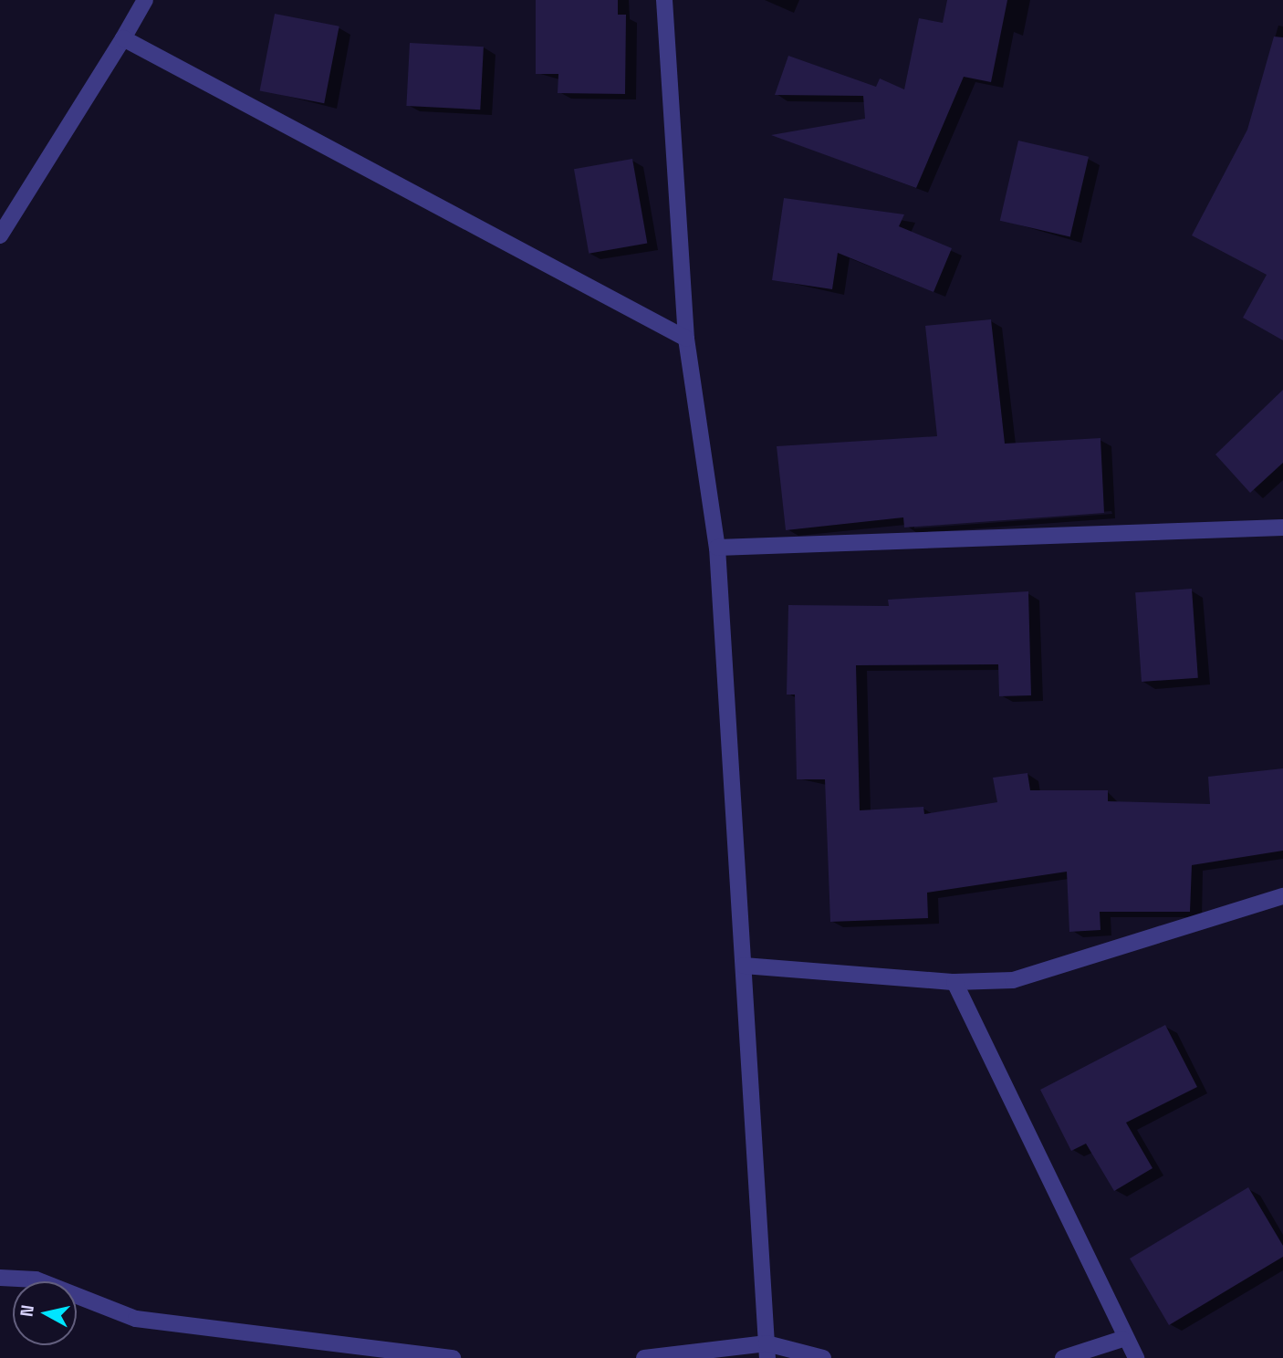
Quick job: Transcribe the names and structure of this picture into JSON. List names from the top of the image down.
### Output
{
  "north": "left"
}
